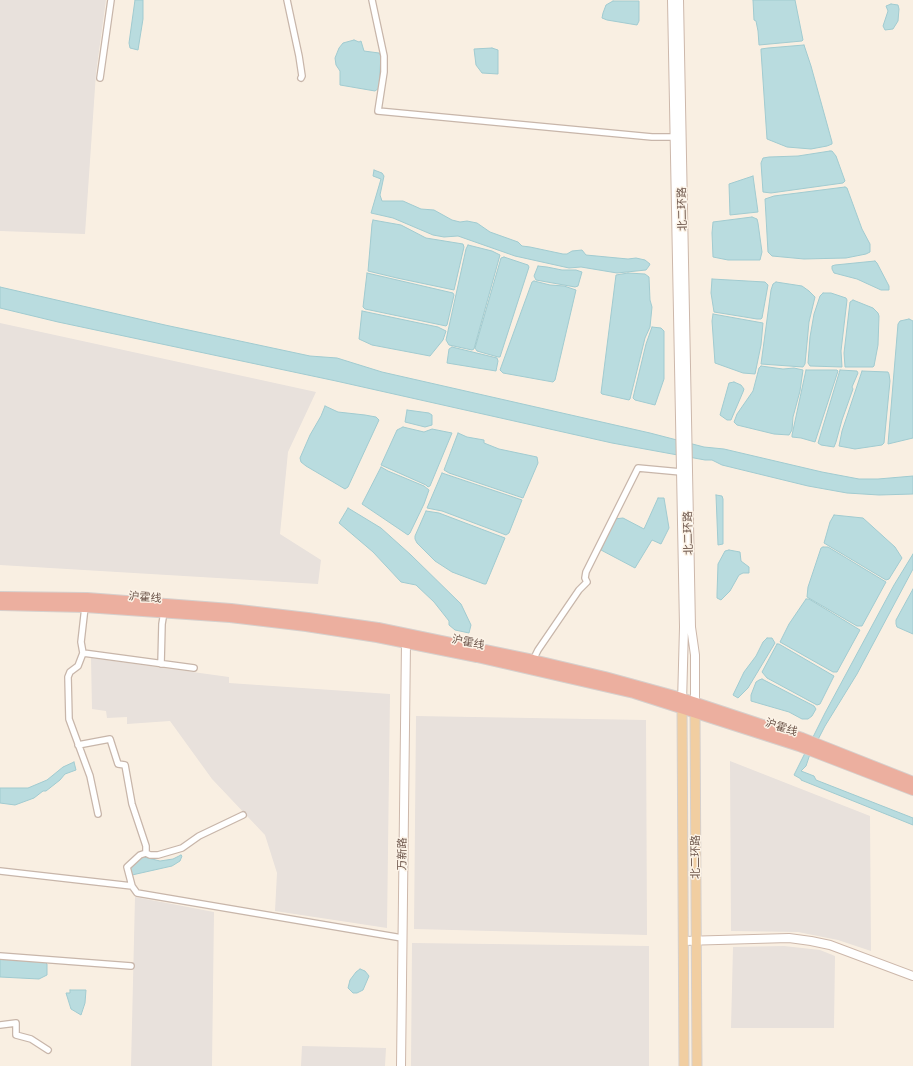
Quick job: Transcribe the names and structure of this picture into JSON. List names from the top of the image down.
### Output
{
  "streets": {
    "highway": ["沪霍线"],
    "main road": ["北二环路", "万新路"]
  },
  "crossings": [
    ["北二环路", "沪霍线"],
    ["沪霍线", "万新路"]
  ]
}
